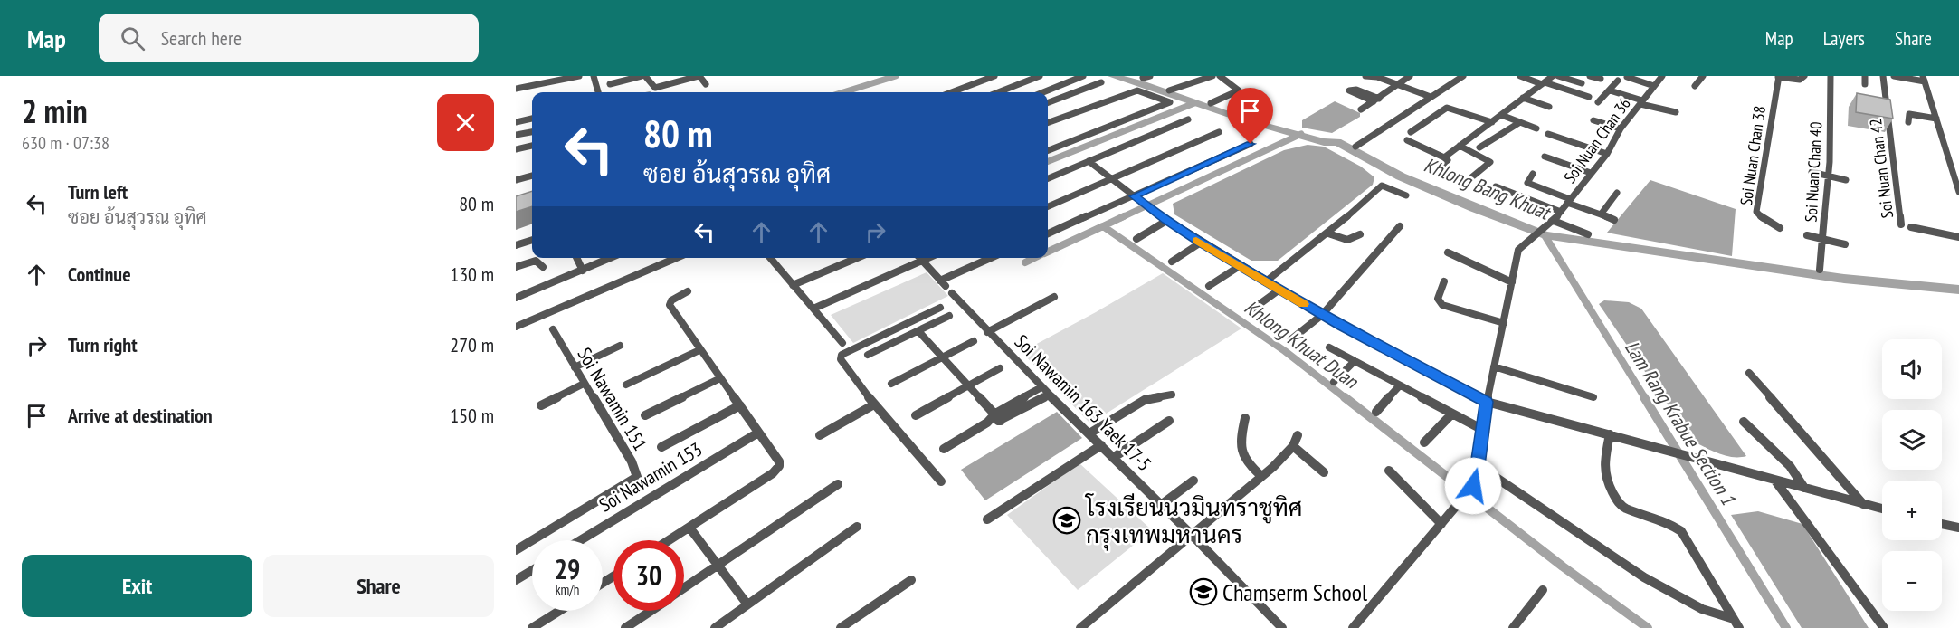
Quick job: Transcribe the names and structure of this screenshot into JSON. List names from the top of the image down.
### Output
{
  "streets": {
    "street": [
      "Soi Nuan Chan 36",
      "Soi Nuan Chan 38",
      "Soi Nuan Chan 42",
      "Soi Nuan Chan 40",
      "Soi Nawamin 151",
      "Soi Nawamin 163 Yaek 17-5",
      "Soi Nawamin 153"
    ]
  },
  "water": ["Khlong Bang Khuat", "Khlong Khuat Duan", "Lam Rang Krabue Section 1"],
  "places": {
    "school or university": ["โรงเรียนนวมินทราชูทิศ กรุงเทพมหานคร", "Chamserm School"]
  },
  "page": {
    "header": "Map",
    "search": "Search here",
    "nav": ["Map", "Layers", "Share"],
    "heading": ["2 min", "630 m · 07:38"],
    "turn": ["80 m", "ซอย อ้นสุวรณ อุทิศ"],
    "list": [
      {
        "name": "Turn left",
        "note": "ซอย อ้นสุวรณ อุทิศ",
        "value": "80 m"
      },
      {
        "name": "Continue",
        "value": "130 m"
      },
      {
        "name": "Turn right",
        "value": "270 m"
      },
      {
        "name": "Arrive at destination",
        "value": "150 m"
      }
    ],
    "map_buttons": ["+", "−"],
    "speed": "29 km/h",
    "limit": "30",
    "buttons": ["Exit", "Share"]
  }
}
